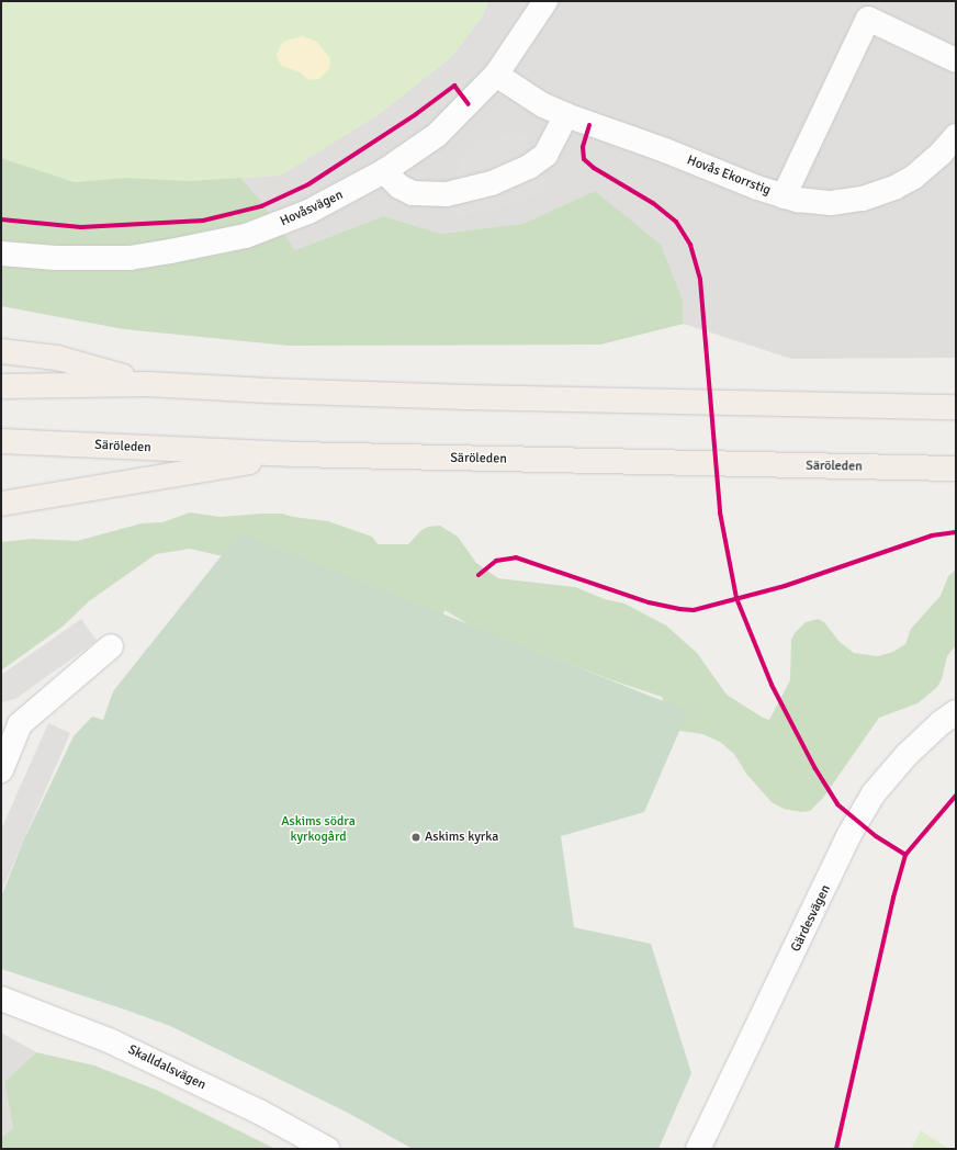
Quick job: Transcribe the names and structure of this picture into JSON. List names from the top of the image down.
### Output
{
  "streets": {
    "main road": ["Säröleden"],
    "street": [
      "Hovås Ekorrstig",
      "Hovåsvägen",
      "Gärdesvägen",
      "Skalldalsvägen"
    ]
  },
  "crossings": [
    ["Hovås Ekorrstig", "Hovåsvägen"]
  ],
  "parks": ["Askims södra kyrkogård"],
  "places": ["Askims kyrka"]
}
